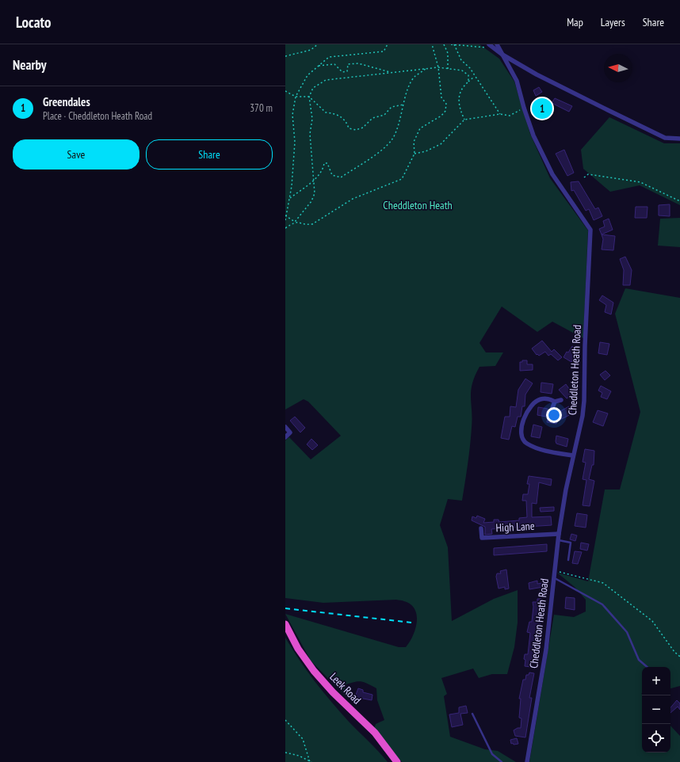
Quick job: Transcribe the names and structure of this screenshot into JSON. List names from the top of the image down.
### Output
{
  "streets": {
    "highway": ["Leek Road"],
    "street": ["Cheddleton Heath Road", "High Lane"]
  },
  "crossings": [
    ["Cheddleton Heath Road", "High Lane"]
  ],
  "parks": ["Cheddleton Heath"],
  "north": "left",
  "page": {
    "header": "Locato",
    "nav": ["Map", "Layers", "Share"],
    "heading": "Nearby",
    "list": [
      {
        "mark": "1",
        "name": "Greendales",
        "note": "Place · Cheddleton Heath Road",
        "value": "370 m"
      }
    ],
    "pins": "1",
    "buttons": ["Save", "Share"],
    "map_buttons": ["+", "−"]
  }
}
